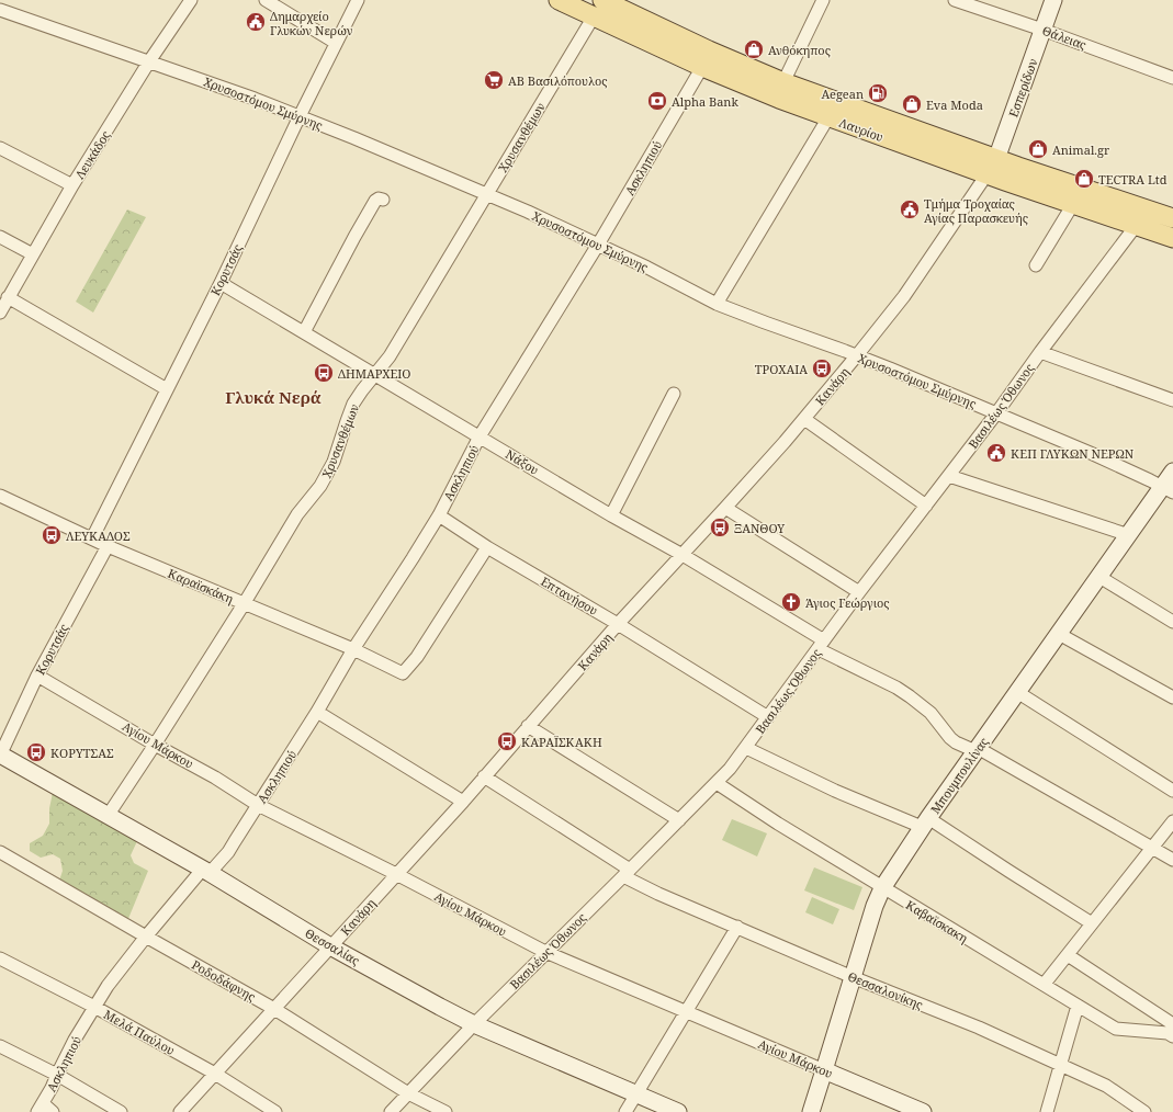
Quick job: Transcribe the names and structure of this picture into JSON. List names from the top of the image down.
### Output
{
  "streets": {
    "main road": ["Λαυρίου"],
    "street": [
      "Θάλειας",
      "Εσπερίδων",
      "Χρυσοστόμου Σμύρνης",
      "Χρυσανθέμων",
      "Λευκάδος",
      "Ασκληπιού",
      "Κορυτσάς",
      "Κανάρη",
      "Βασιλέως Όθωνος",
      "Νάξου",
      "Καραϊσκάκη",
      "Επτανήσου",
      "Αγίου Μάρκου",
      "Μπουμπουλίνας",
      "Καβαϊσκακη",
      "Θεσσαλίας",
      "Ροδοδάφνης",
      "Θεσσαλονίκης",
      "Μελά Παύλου"
    ]
  },
  "crossings": [
    ["Θάλειας", "Εσπερίδων"],
    ["Εσπερίδων", "Λαυρίου"],
    ["Εσπερίδων", "Κανάρη"],
    ["Χρυσοστόμου Σμύρνης", "Χρυσανθέμων"],
    ["Χρυσοστόμου Σμύρνης", "Λευκάδος"],
    ["Χρυσοστόμου Σμύρνης", "Ασκληπιού"],
    ["Χρυσοστόμου Σμύρνης", "Κορυτσάς"],
    ["Χρυσοστόμου Σμύρνης", "Κανάρη"],
    ["Χρυσοστόμου Σμύρνης", "Βασιλέως Όθωνος"],
    ["Χρυσοστόμου Σμύρνης", "Μπουμπουλίνας"],
    ["Λαυρίου", "Χρυσανθέμων"],
    ["Λαυρίου", "Ασκληπιού"],
    ["Λαυρίου", "Κανάρη"],
    ["Λαυρίου", "Βασιλέως Όθωνος"],
    ["Χρυσανθέμων", "Νάξου"],
    ["Χρυσανθέμων", "Καραϊσκάκη"],
    ["Χρυσανθέμων", "Αγίου Μάρκου"],
    ["Χρυσανθέμων", "Θεσσαλίας"],
    ["Ασκληπιού", "Νάξου"],
    ["Ασκληπιού", "Καραϊσκάκη"],
    ["Ασκληπιού", "Επτανήσου"],
    ["Ασκληπιού", "Αγίου Μάρκου"],
    ["Ασκληπιού", "Θεσσαλίας"],
    ["Ασκληπιού", "Ροδοδάφνης"],
    ["Ασκληπιού", "Μελά Παύλου"],
    ["Κορυτσάς", "Νάξου"],
    ["Κορυτσάς", "Καραϊσκάκη"],
    ["Κορυτσάς", "Αγίου Μάρκου"],
    ["Κορυτσάς", "Θεσσαλίας"],
    ["Κανάρη", "Νάξου"],
    ["Κανάρη", "Επτανήσου"],
    ["Κανάρη", "Αγίου Μάρκου"],
    ["Κανάρη", "Θεσσαλίας"],
    ["Κανάρη", "Ροδοδάφνης"],
    ["Κανάρη", "Θεσσαλονίκης"],
    ["Κανάρη", "Μελά Παύλου"],
    ["Βασιλέως Όθωνος", "Νάξου"],
    ["Βασιλέως Όθωνος", "Επτανήσου"],
    ["Βασιλέως Όθωνος", "Αγίου Μάρκου"],
    ["Βασιλέως Όθωνος", "Καβαϊσκακη"],
    ["Βασιλέως Όθωνος", "Θεσσαλίας"],
    ["Βασιλέως Όθωνος", "Ροδοδάφνης"],
    ["Βασιλέως Όθωνος", "Θεσσαλονίκης"],
    ["Νάξου", "Μπουμπουλίνας"],
    ["Καραϊσκάκη", "Επτανήσου"],
    ["Αγίου Μάρκου", "Μπουμπουλίνας"],
    ["Μπουμπουλίνας", "Καβαϊσκακη"],
    ["Μπουμπουλίνας", "Θεσσαλονίκης"]
  ],
  "districts": ["Γλυκά Νερά"],
  "places": {
    "public building": ["Δημαρχείο Γλυκών Νερών", "Τμήμα Τροχαίας Αγίας Παρασκευής", "ΚΕΠ ΓΛΥΚΩΝ ΝΕΡΩΝ"],
    "shop": [
      "Ανθόκηπος",
      "Eva Moda",
      "Animal.gr",
      "TECTRA Ltd"
    ],
    "supermarket": ["ΑΒ Βασιλόπουλος"],
    "fuel station": ["Aegean"],
    "bank": ["Alpha Bank"],
    "bus stop": [
      "ΤΡΟΧΑΙΑ",
      "ΔΗΜΑΡΧΕΙΟ",
      "ΞΑΝΘΟΥ",
      "ΛΕΥΚΑΔΟΣ",
      "ΚΑΡΑΪΣΚΑΚΗ",
      "ΚΟΡΥΤΣΑΣ"
    ],
    "church": ["Άγιος Γεώργιος"]
  }
}
